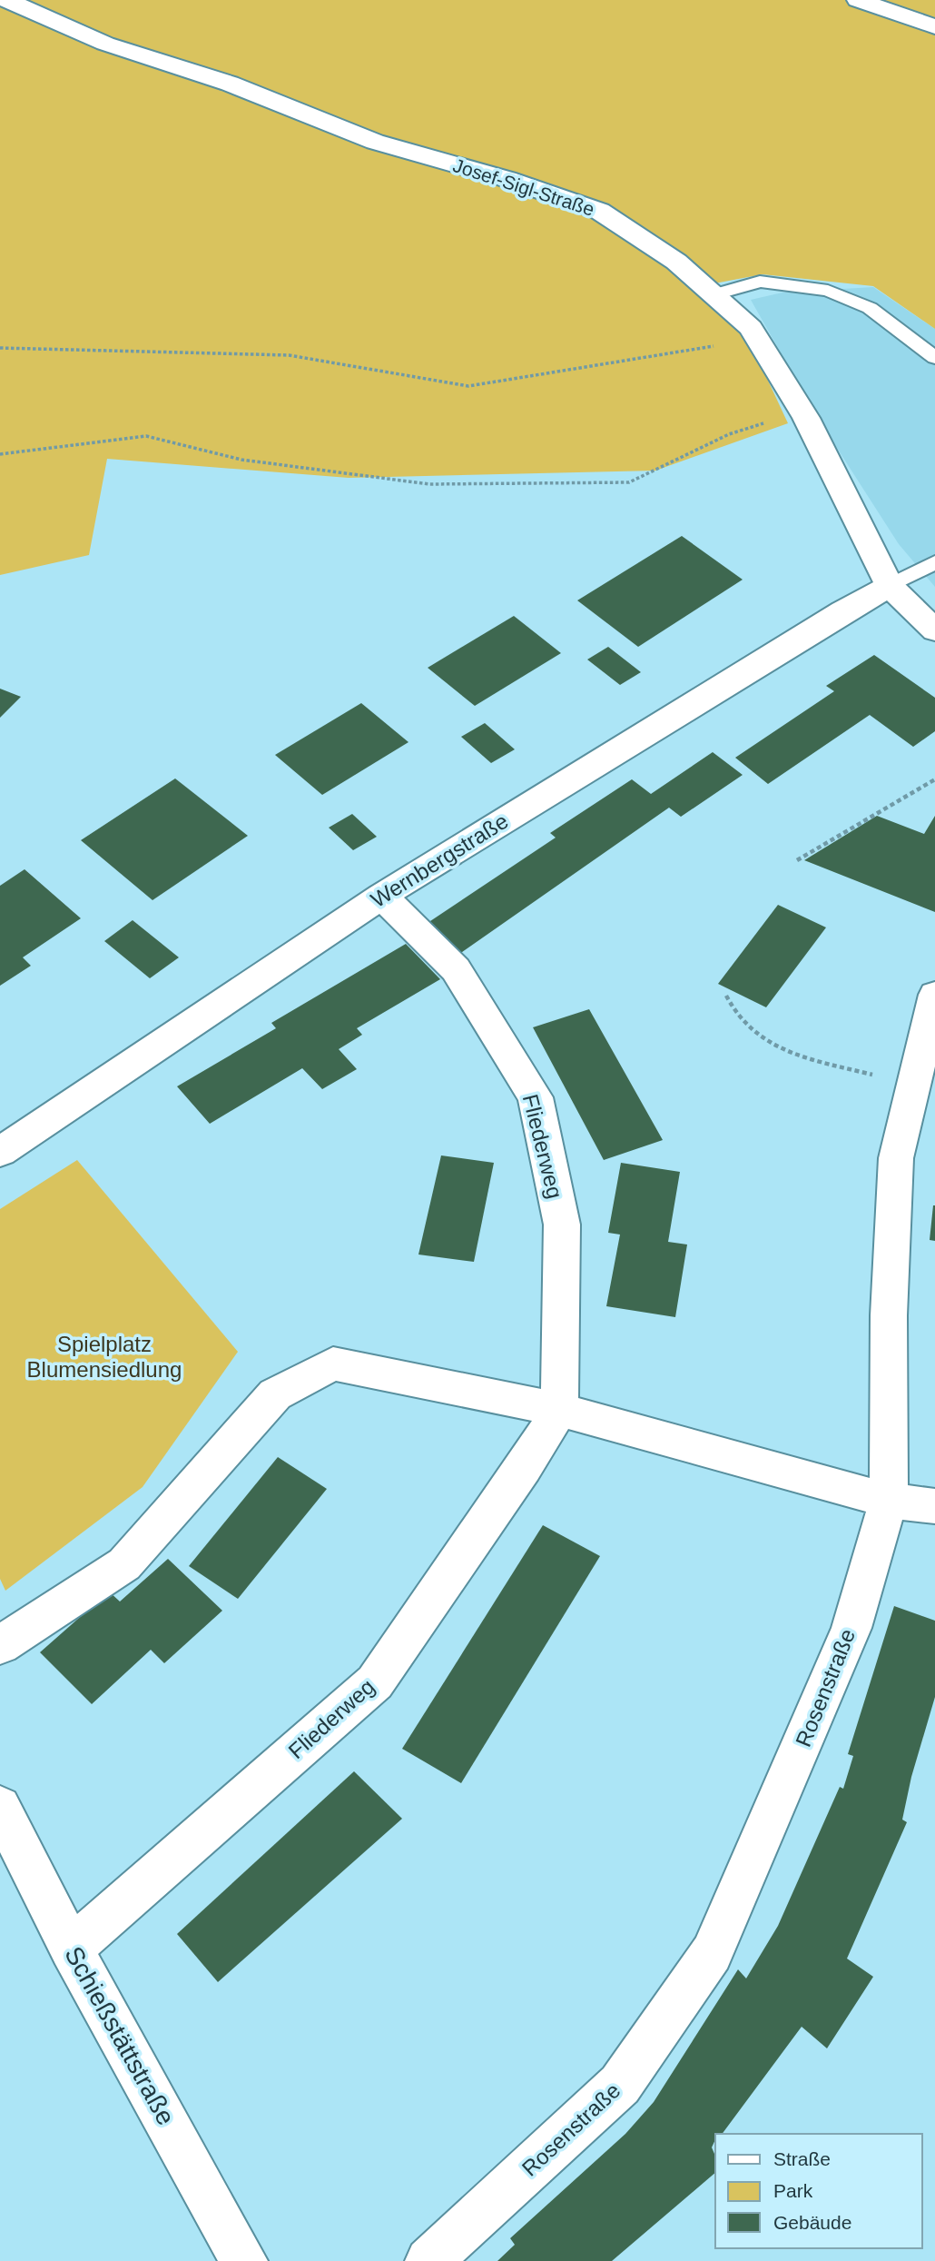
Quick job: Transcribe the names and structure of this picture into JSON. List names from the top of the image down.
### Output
{
  "streets": {
    "street": [
      "Josef-Sigl-Straße",
      "Wernbergstraße",
      "Fliederweg",
      "Rosenstraße",
      "Schießstättstraße"
    ]
  },
  "crossings": [
    ["Josef-Sigl-Straße", "Wernbergstraße"],
    ["Wernbergstraße", "Fliederweg"],
    ["Fliederweg", "Schießstättstraße"]
  ],
  "parks": ["Spielplatz Blumensiedlung"],
  "legend": ["Straße", "Park", "Gebäude"]
}
